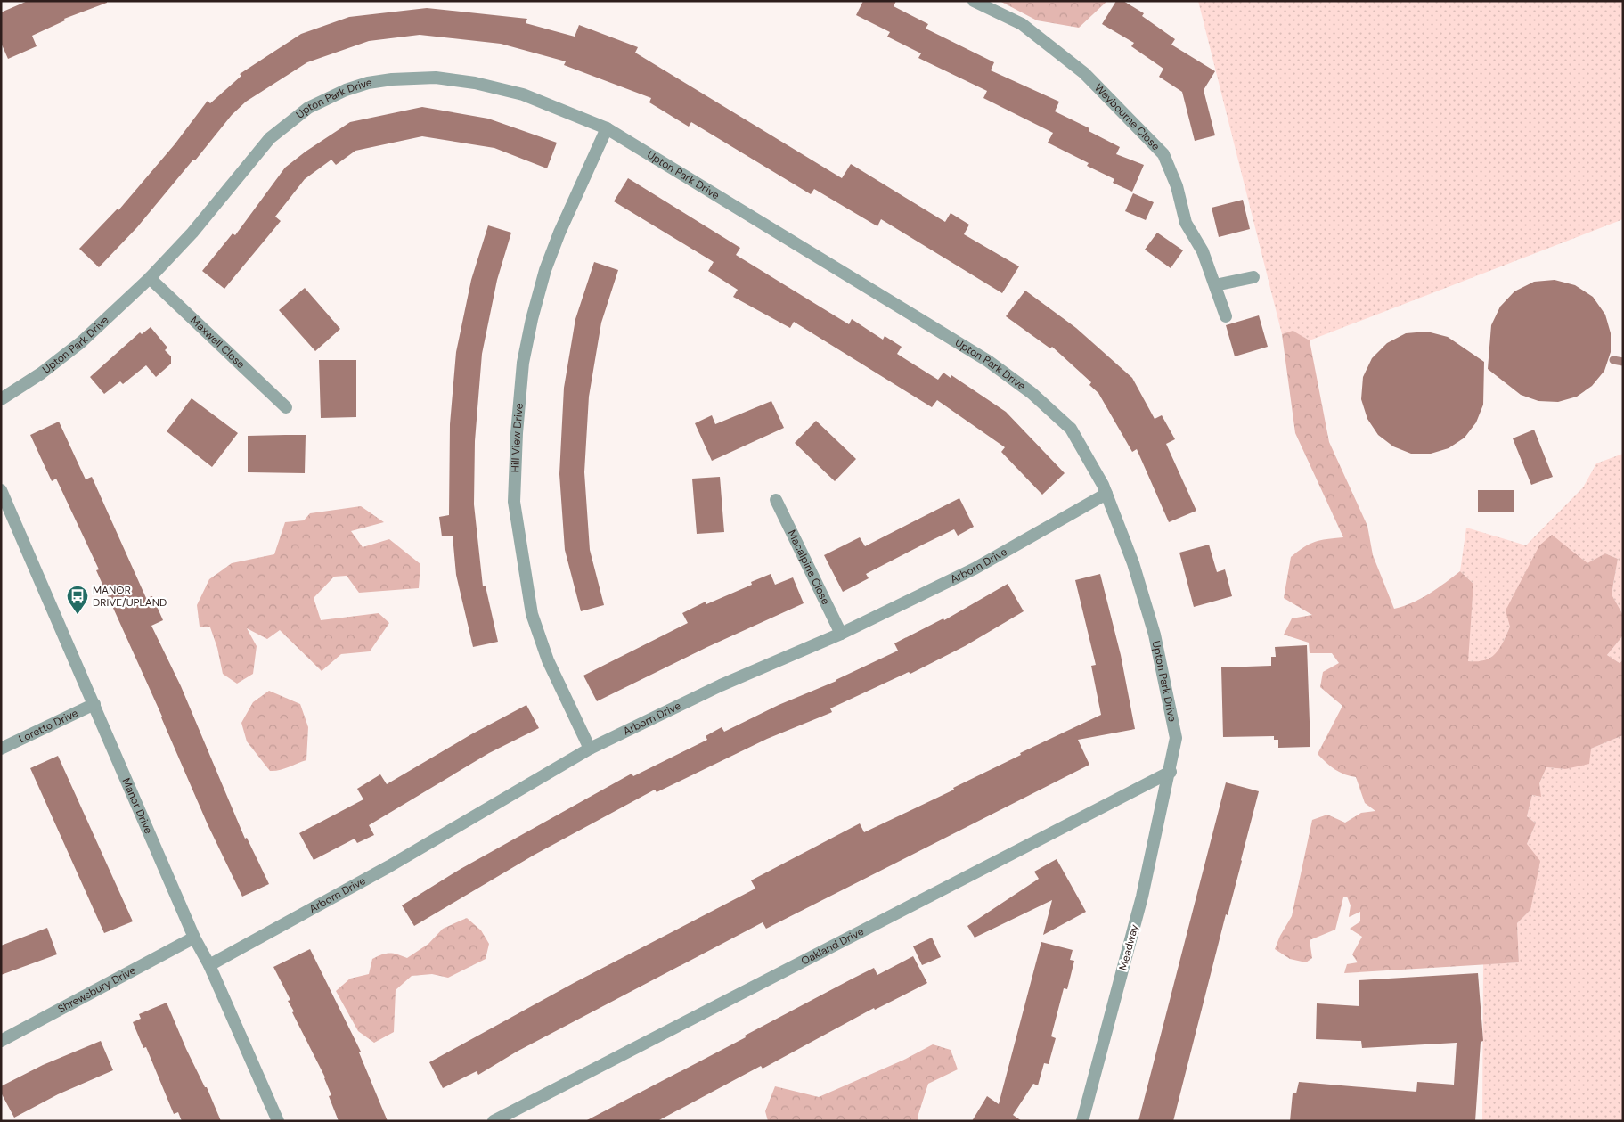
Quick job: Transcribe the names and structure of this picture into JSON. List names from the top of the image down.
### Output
{
  "streets": {
    "street": [
      "Upton Park Drive",
      "Weybourne Close",
      "Maxwell Close",
      "Hill View Drive",
      "Arborn Drive",
      "Macalpine Close",
      "Loretto Drive",
      "Manor Drive",
      "Oakland Drive",
      "Meadway",
      "Shrewsbury Drive"
    ]
  },
  "crossings": [
    ["Upton Park Drive", "Maxwell Close"],
    ["Upton Park Drive", "Hill View Drive"],
    ["Upton Park Drive", "Arborn Drive"],
    ["Upton Park Drive", "Oakland Drive"],
    ["Upton Park Drive", "Meadway"],
    ["Hill View Drive", "Arborn Drive"],
    ["Arborn Drive", "Macalpine Close"],
    ["Arborn Drive", "Manor Drive"],
    ["Loretto Drive", "Manor Drive"],
    ["Manor Drive", "Shrewsbury Drive"],
    ["Oakland Drive", "Meadway"]
  ],
  "places": {
    "bus stop": ["MANOR DRIVE/UPLAND"]
  }
}
